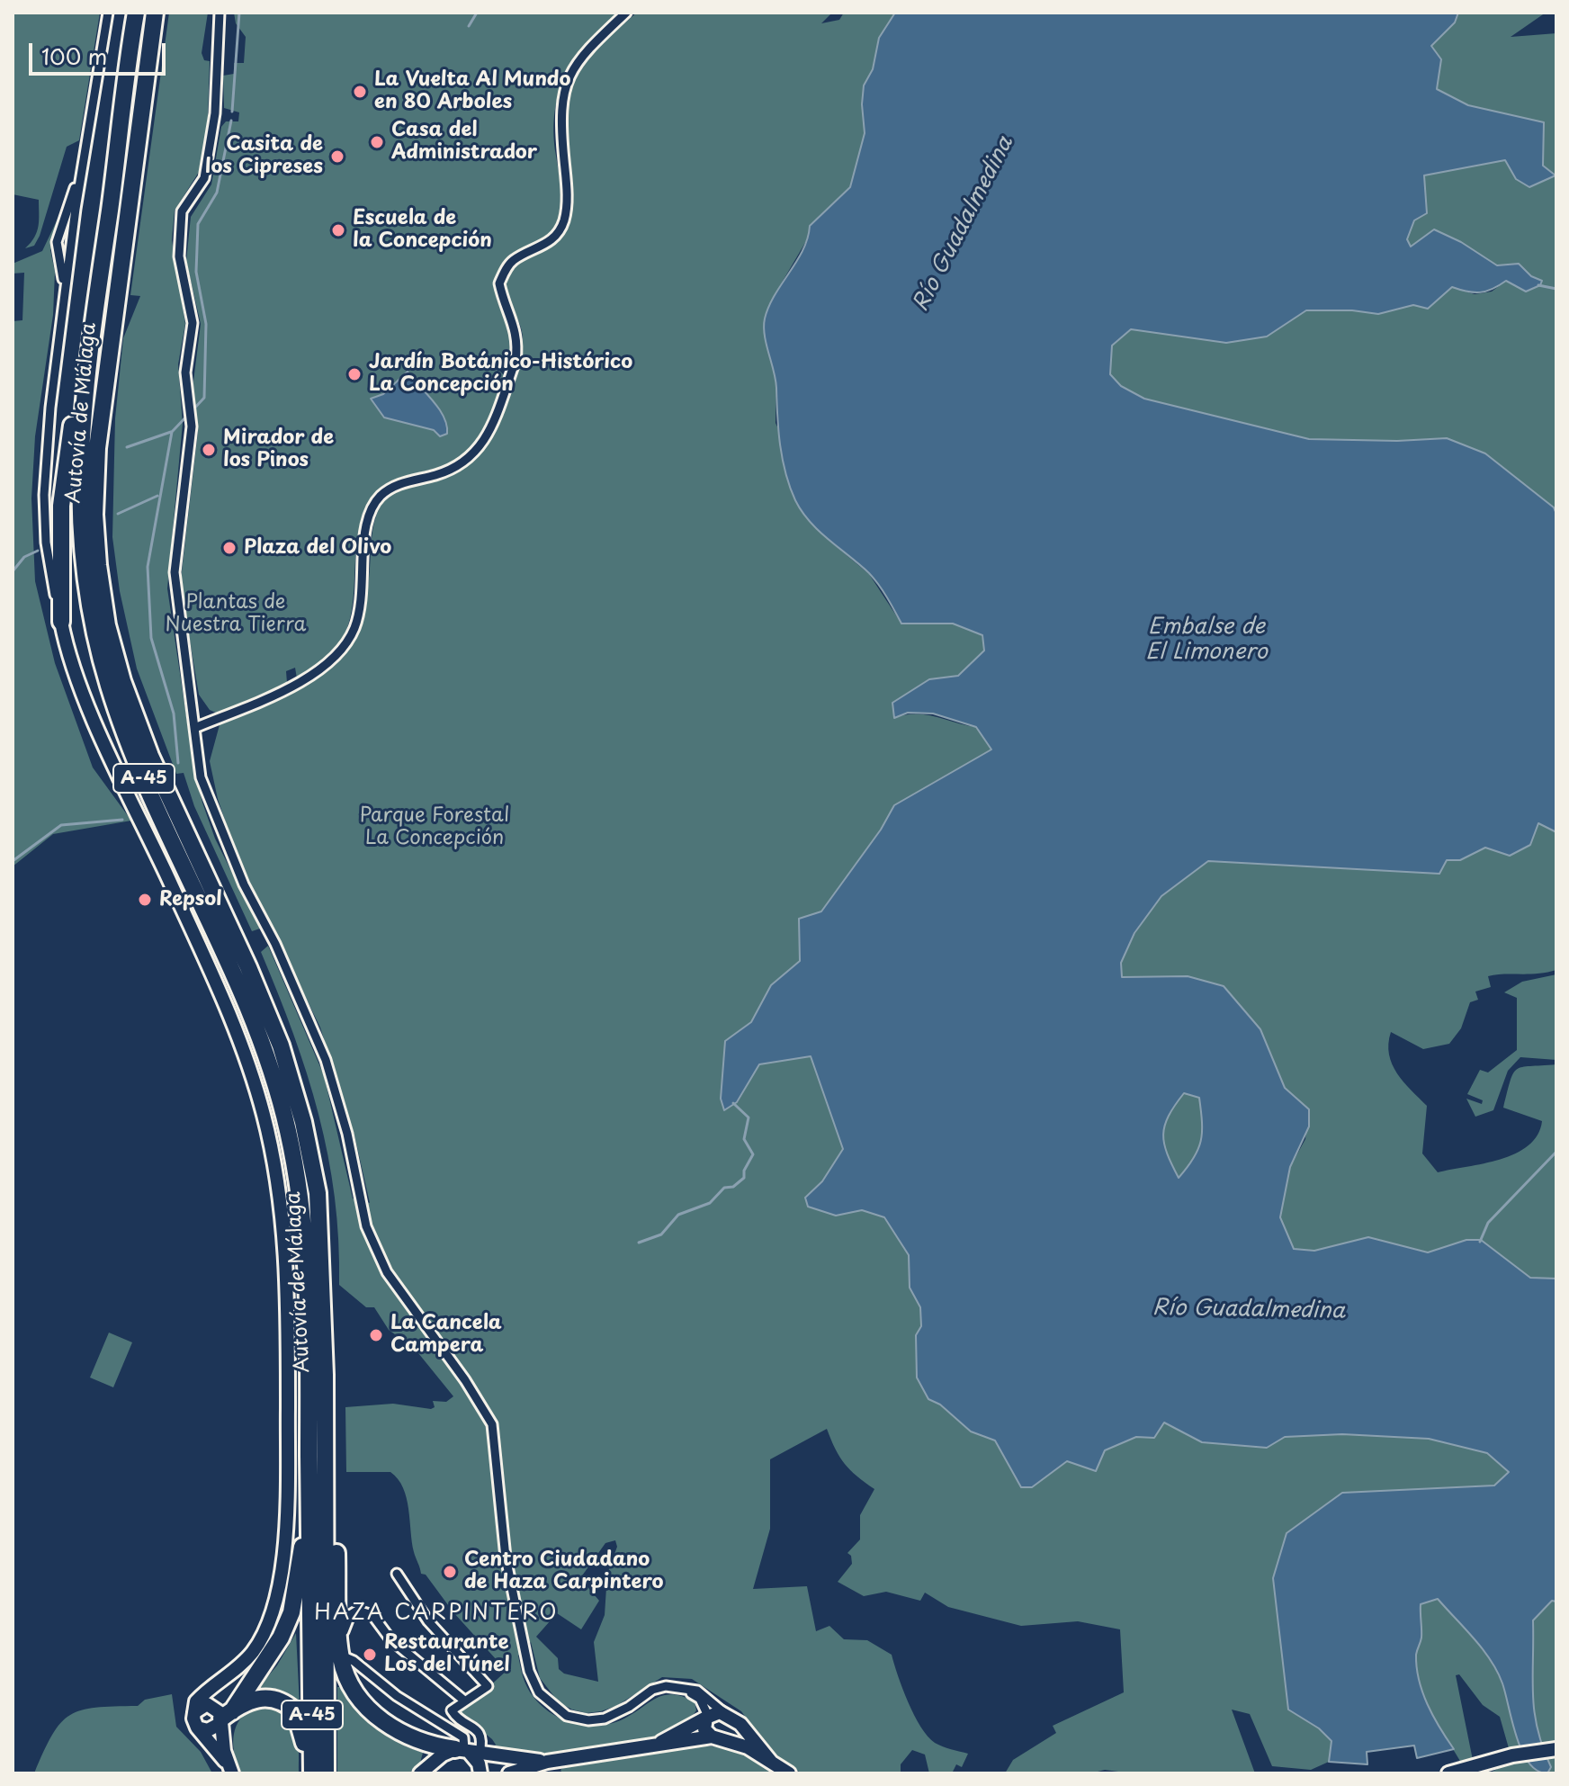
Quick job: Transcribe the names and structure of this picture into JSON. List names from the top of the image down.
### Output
{
  "streets": {
    "highway": ["Autovía de Málaga", "A-45"]
  },
  "districts": ["HAZA CARPINTERO"],
  "water": ["Río Guadalmedina", "Embalse de El Limonero"],
  "parks": ["Plantas de Nuestra Tierra", "Parque Forestal La Concepción"],
  "places": [
    "La Vuelta Al Mundo en 80 Arboles",
    "Casa del Administrador",
    "Casita de los Cipreses",
    "Escuela de la Concepción",
    "Jardín Botánico-Histórico La Concepción",
    "Mirador de los Pinos",
    "Plaza del Olivo",
    "Repsol",
    "La Cancela Campera",
    "Centro Ciudadano de Haza Carpintero",
    "Restaurante Los del Túnel"
  ],
  "scale_bar": "100 m"
}
